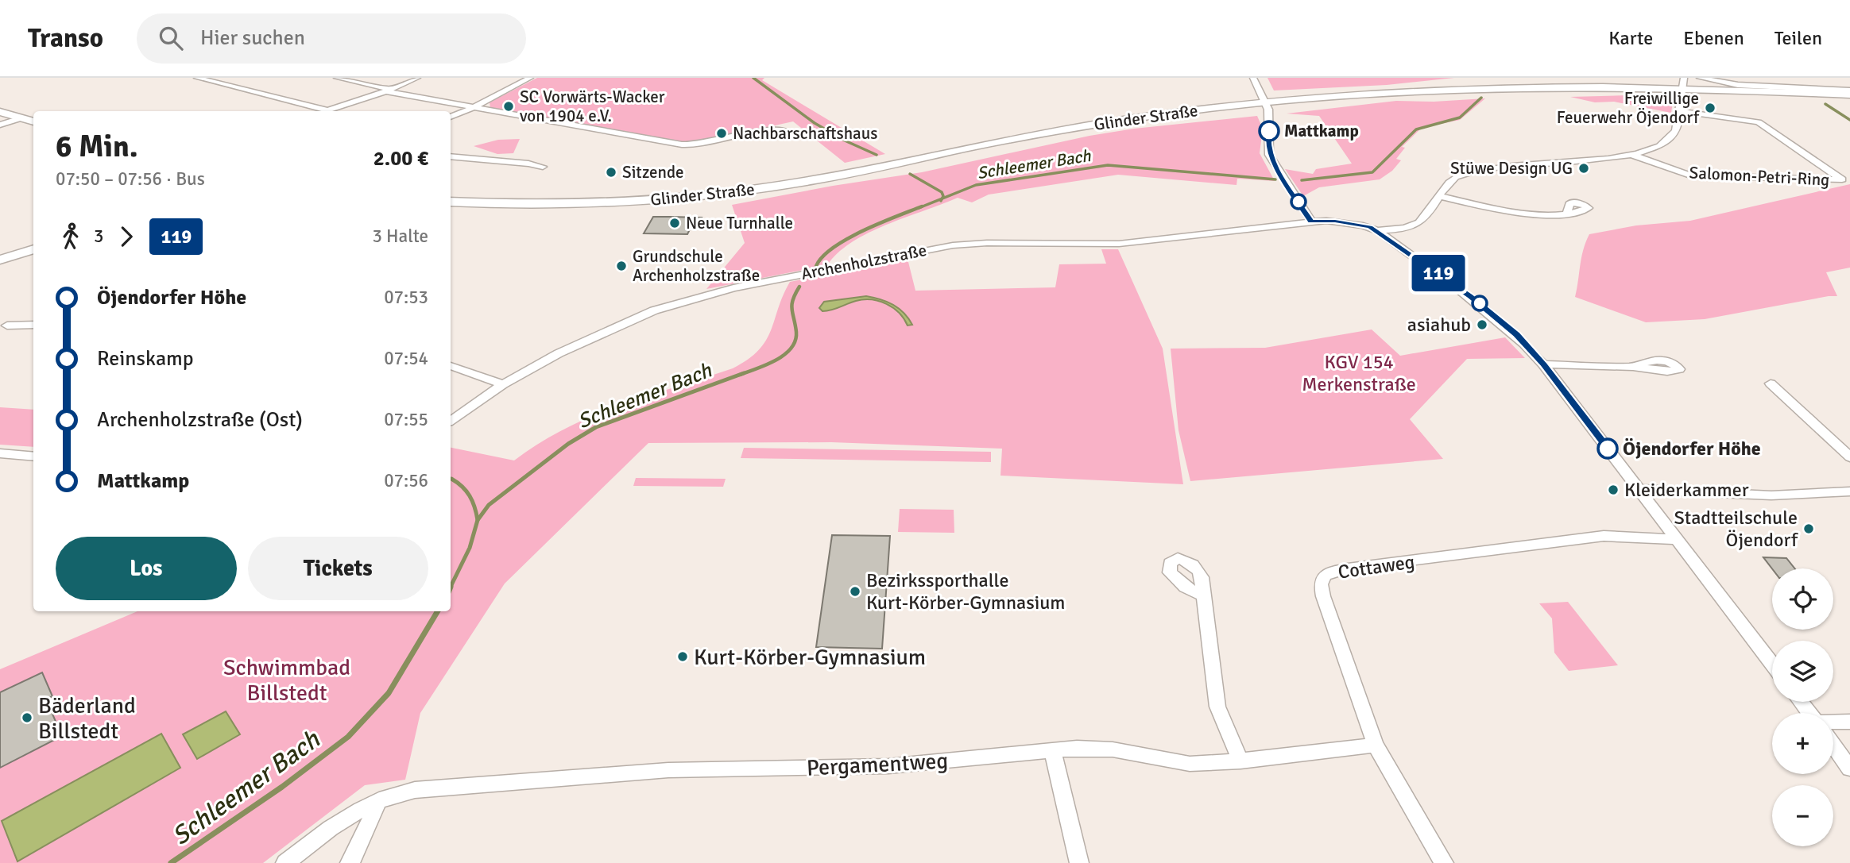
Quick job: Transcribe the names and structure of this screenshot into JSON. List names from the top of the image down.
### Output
{
  "streets": {
    "main road": ["Glinder Straße"],
    "street": [
      "Salomon-Petri-Ring",
      "Archenholzstraße",
      "Cottaweg",
      "Pergamentweg"
    ]
  },
  "crossings": [
    ["Cottaweg", "Pergamentweg"]
  ],
  "water": ["Schleemer Bach"],
  "parks": ["KGV 154 Merkenstraße", "Schwimmbad Billstedt"],
  "places": [
    "SC Vorwärts-Wacker von 1904 e.V.",
    "Freiwillige Feuerwehr Öjendorf",
    "Mattkamp",
    "Nachbarschaftshaus",
    "Stüwe Design UG",
    "Sitzende",
    "Neue Turnhalle",
    "Grundschule Archenholzstraße",
    "asiahub",
    "Öjendorfer Höhe",
    "Kleiderkammer",
    "Stadtteilschule Öjendorf",
    "Bezirkssporthalle Kurt-Körber-Gymnasium",
    "Kurt-Körber-Gymnasium",
    "Bäderland Billstedt"
  ],
  "lines": ["bus line 119"],
  "page": {
    "header": "Transo",
    "search": "Hier suchen",
    "nav": ["Karte", "Ebenen", "Teilen"],
    "on_map": "119",
    "heading": ["6 Min.", "07:50 – 07:56 · Bus", "2.00 €"],
    "legs": ["3", "119", "3 Halte"],
    "list": [
      {
        "name": "Öjendorfer Höhe",
        "value": "07:53"
      },
      {
        "name": "Reinskamp",
        "value": "07:54"
      },
      {
        "name": "Archenholzstraße (Ost)",
        "value": "07:55"
      },
      {
        "name": "Mattkamp",
        "value": "07:56"
      }
    ],
    "buttons": ["Los", "Tickets"],
    "map_buttons": ["+", "−"]
  }
}
